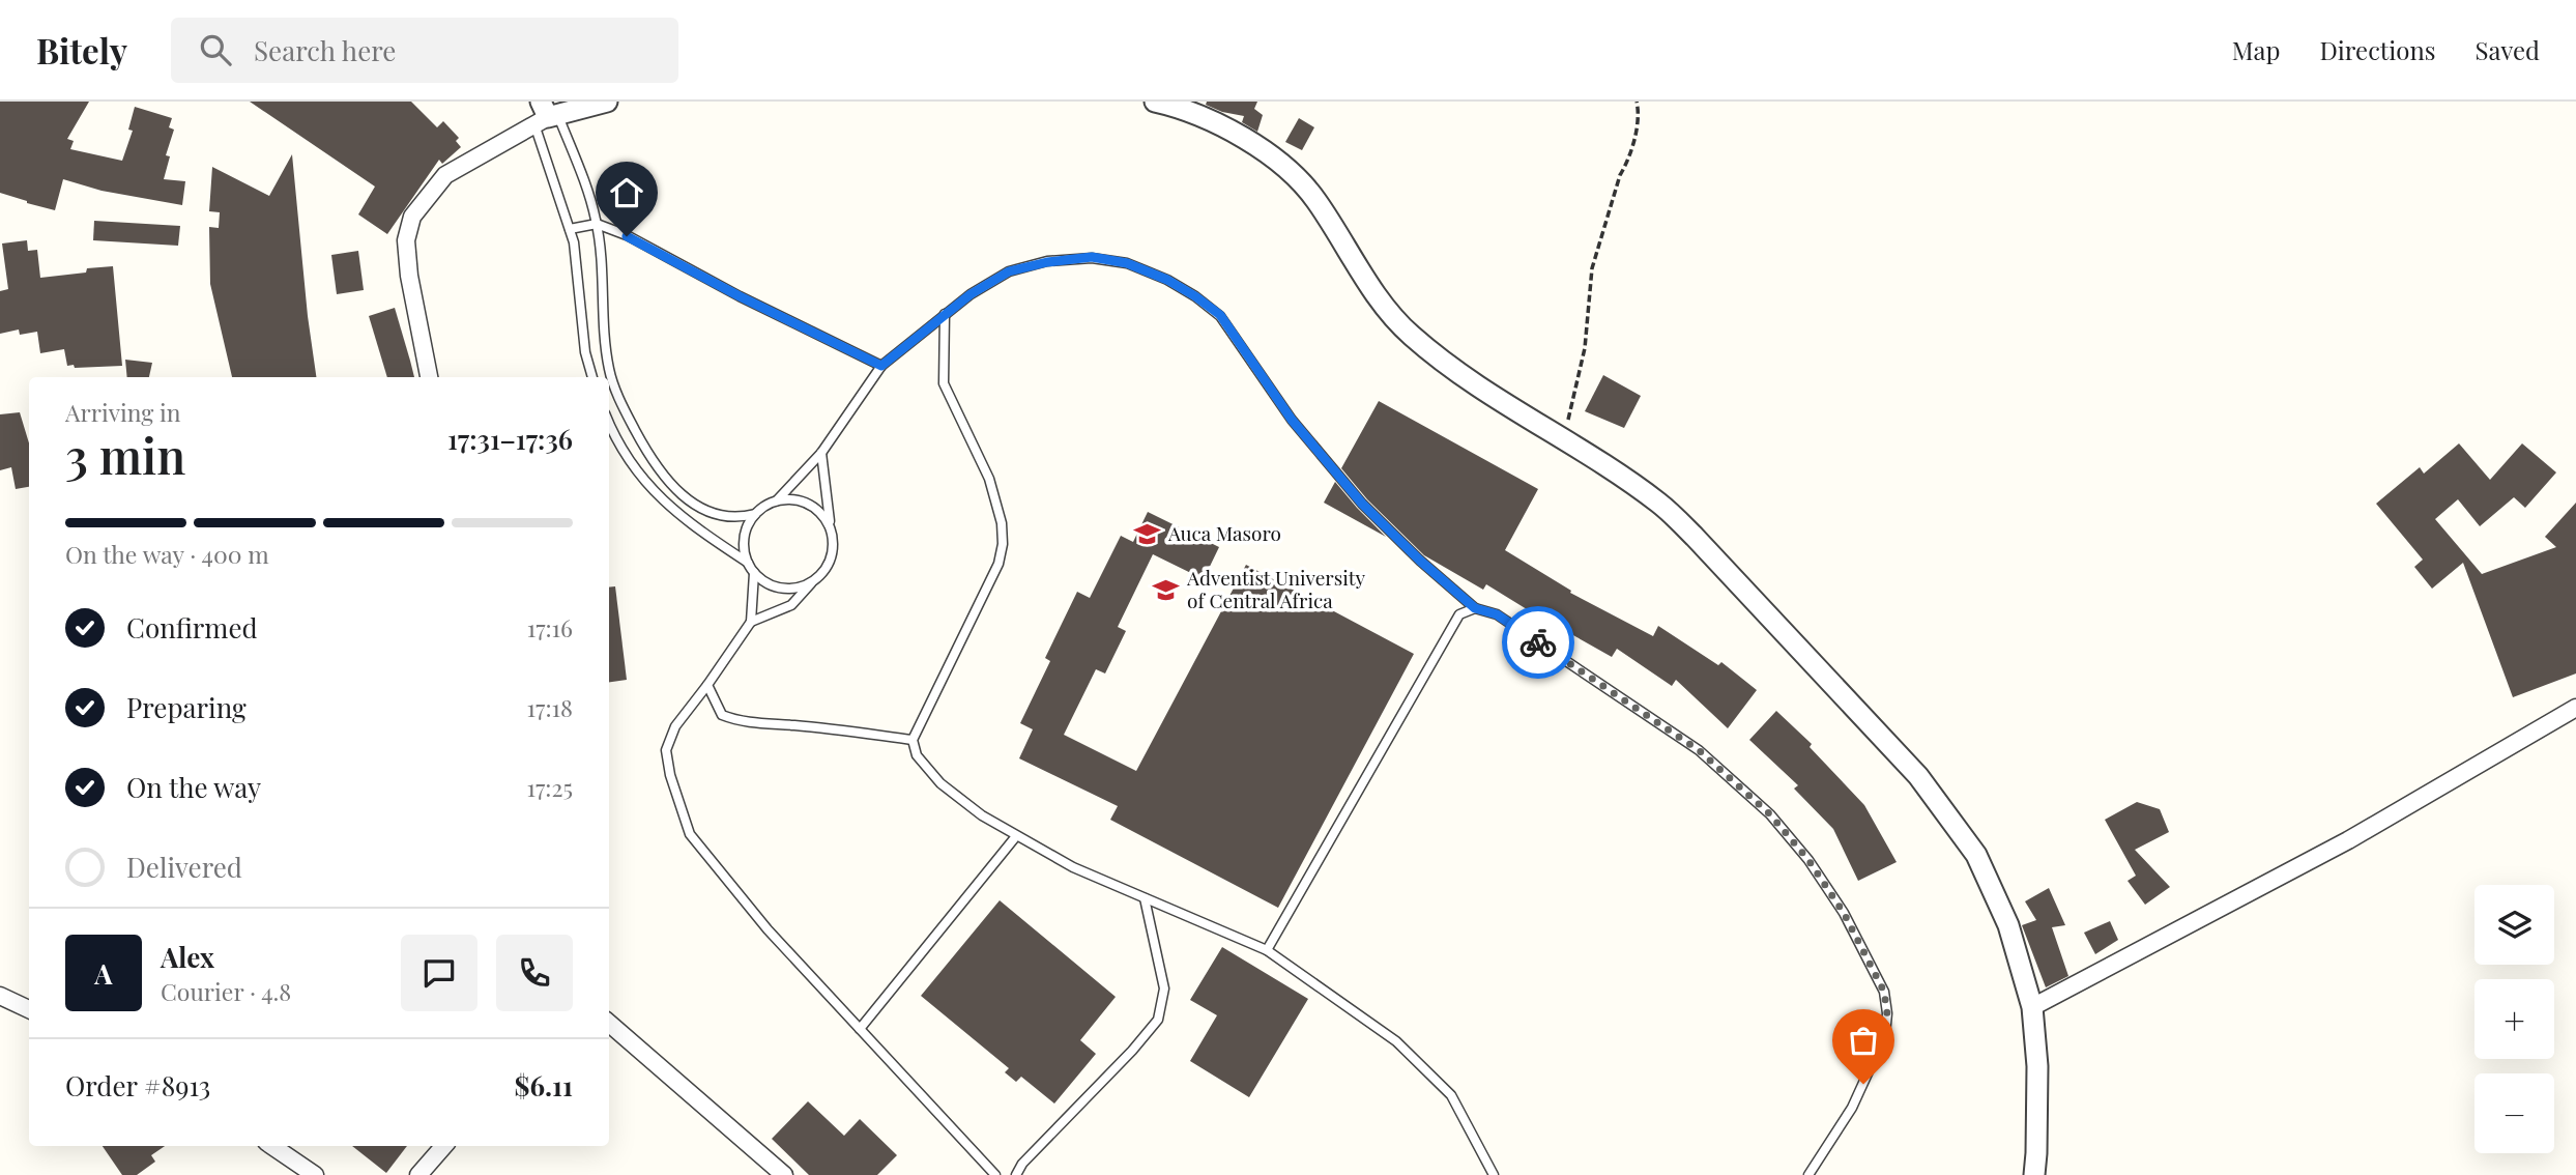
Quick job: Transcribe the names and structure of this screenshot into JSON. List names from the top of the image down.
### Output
{
  "places": {
    "school or university": ["Auca Masoro", "Adventist University of Central Africa"]
  },
  "page": {
    "header": "Bitely",
    "search": "Search here",
    "nav": ["Map", "Directions", "Saved"],
    "heading": ["3 min", "Arriving in", "17:31–17:36"],
    "panel": [
      "Alex",
      "Courier · 4.8",
      "Order #8913",
      "$6.11"
    ],
    "bar": "On the way · 400 m",
    "list": [
      ["Confirmed", "17:16"],
      ["Preparing", "17:18"],
      ["On the way", "17:25"],
      "Delivered"
    ],
    "map_buttons": ["+", "−"],
    "round": "A"
  }
}
